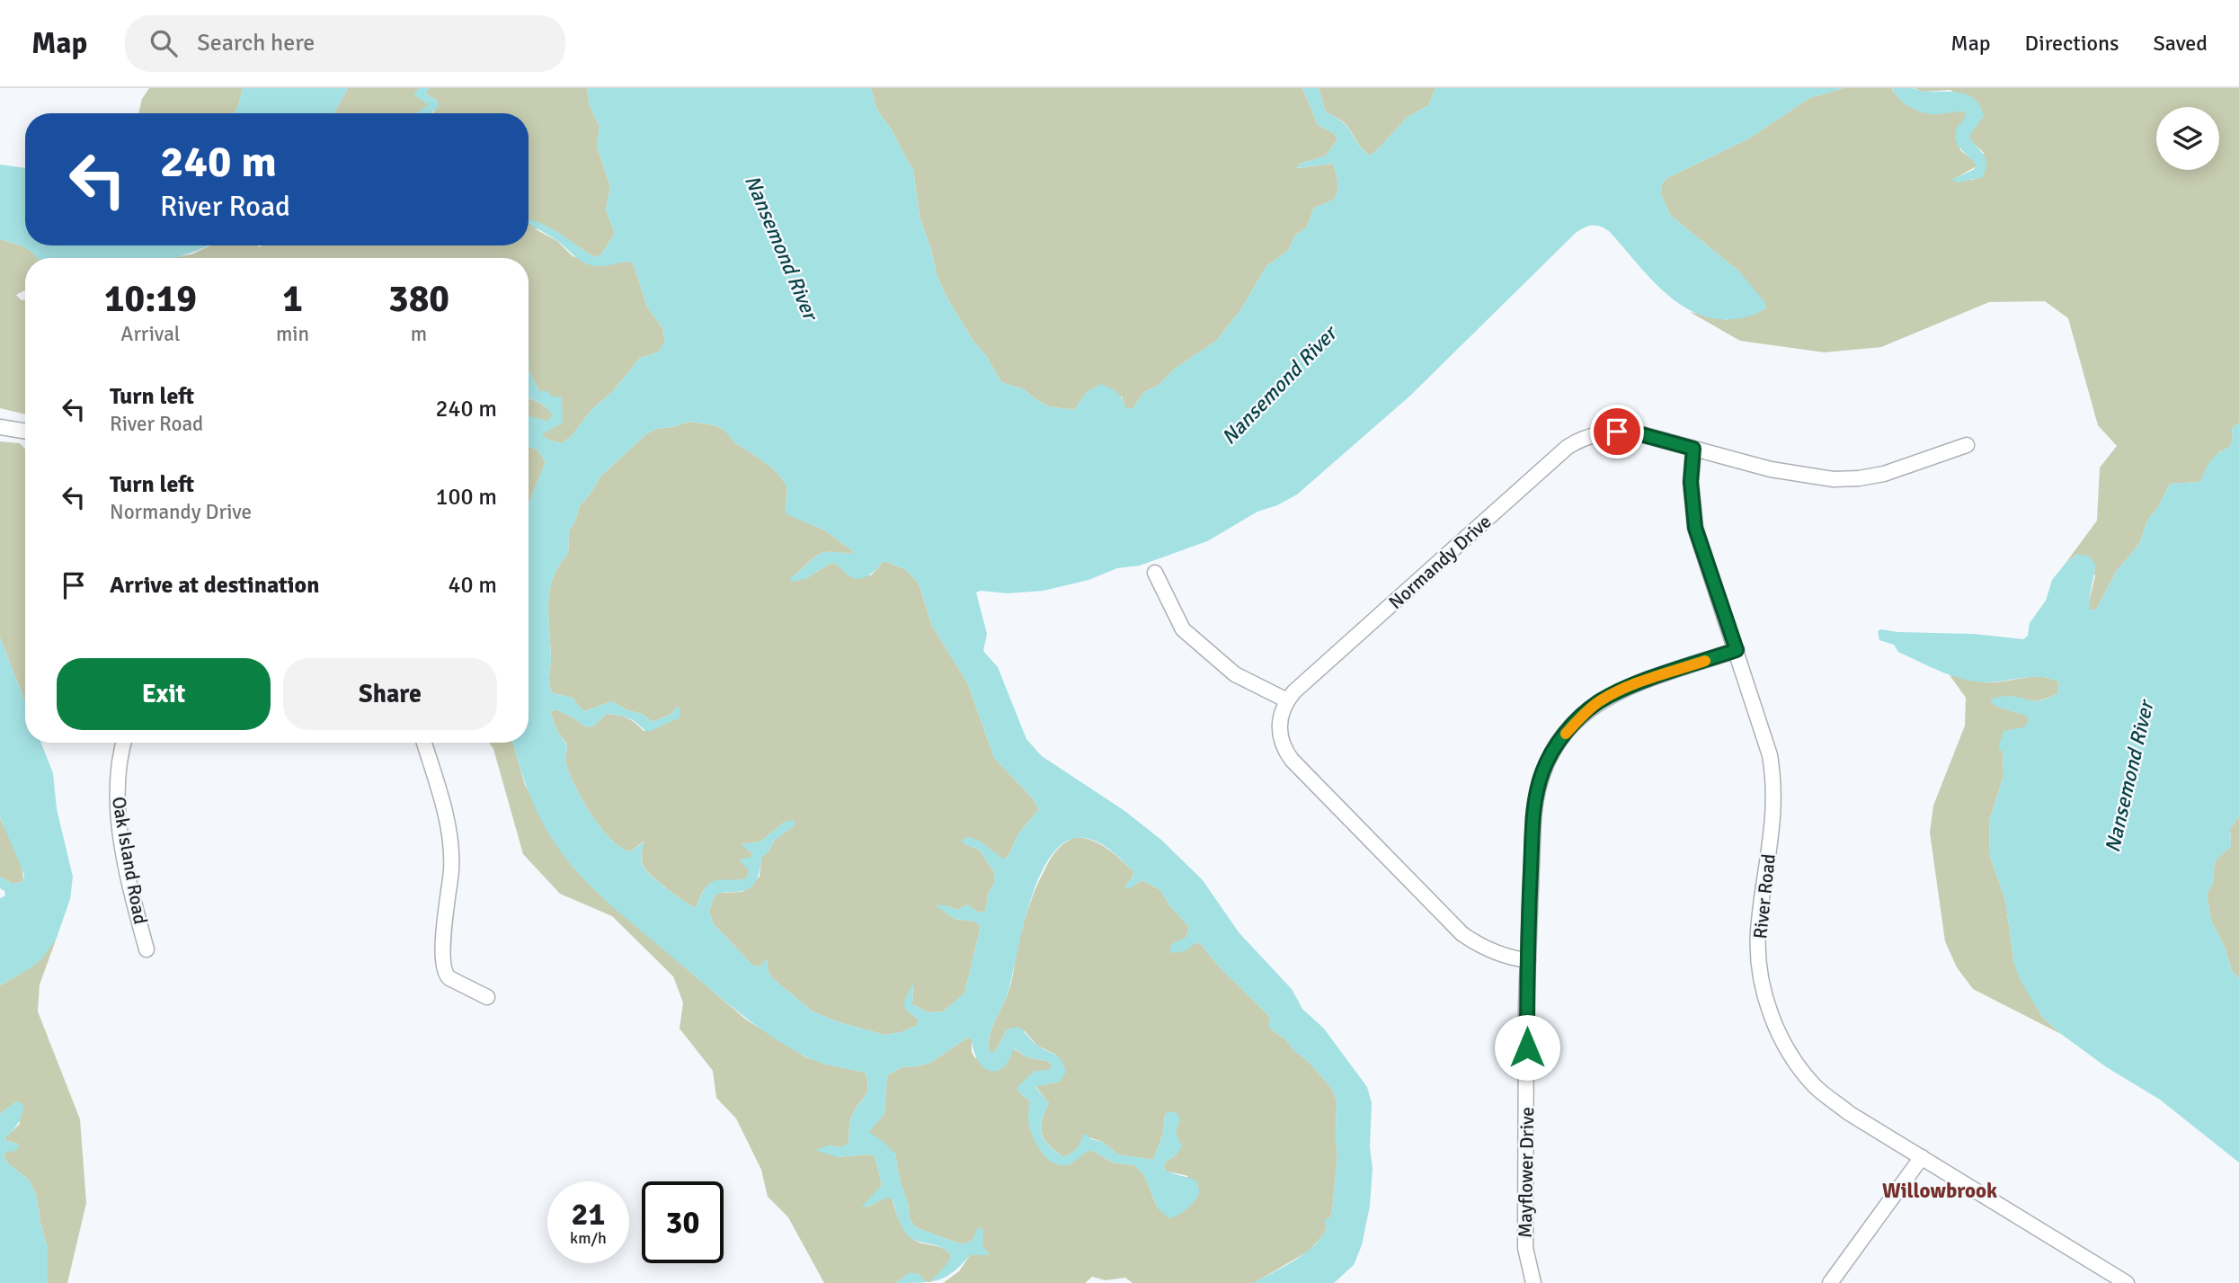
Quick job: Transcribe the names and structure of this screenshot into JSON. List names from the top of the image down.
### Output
{
  "streets": {
    "street": [
      "Normandy Drive",
      "Oak Island Road",
      "River Road",
      "Mayflower Drive"
    ]
  },
  "crossings": [
    ["Normandy Drive", "River Road"],
    ["River Road", "Mayflower Drive"]
  ],
  "districts": ["Willowbrook"],
  "water": ["Nansemond River"],
  "page": {
    "header": "Map",
    "search": "Search here",
    "nav": ["Map", "Directions", "Saved"],
    "turn": ["240 m", "River Road"],
    "eta": [
      "10:19",
      "Arrival",
      "1",
      "min",
      "380",
      "m"
    ],
    "list": [
      {
        "name": "Turn left",
        "note": "River Road",
        "value": "240 m"
      },
      {
        "name": "Turn left",
        "note": "Normandy Drive",
        "value": "100 m"
      },
      {
        "name": "Arrive at destination",
        "value": "40 m"
      }
    ],
    "buttons": ["Exit", "Share"],
    "speed": "21 km/h",
    "limit": "30"
  }
}
